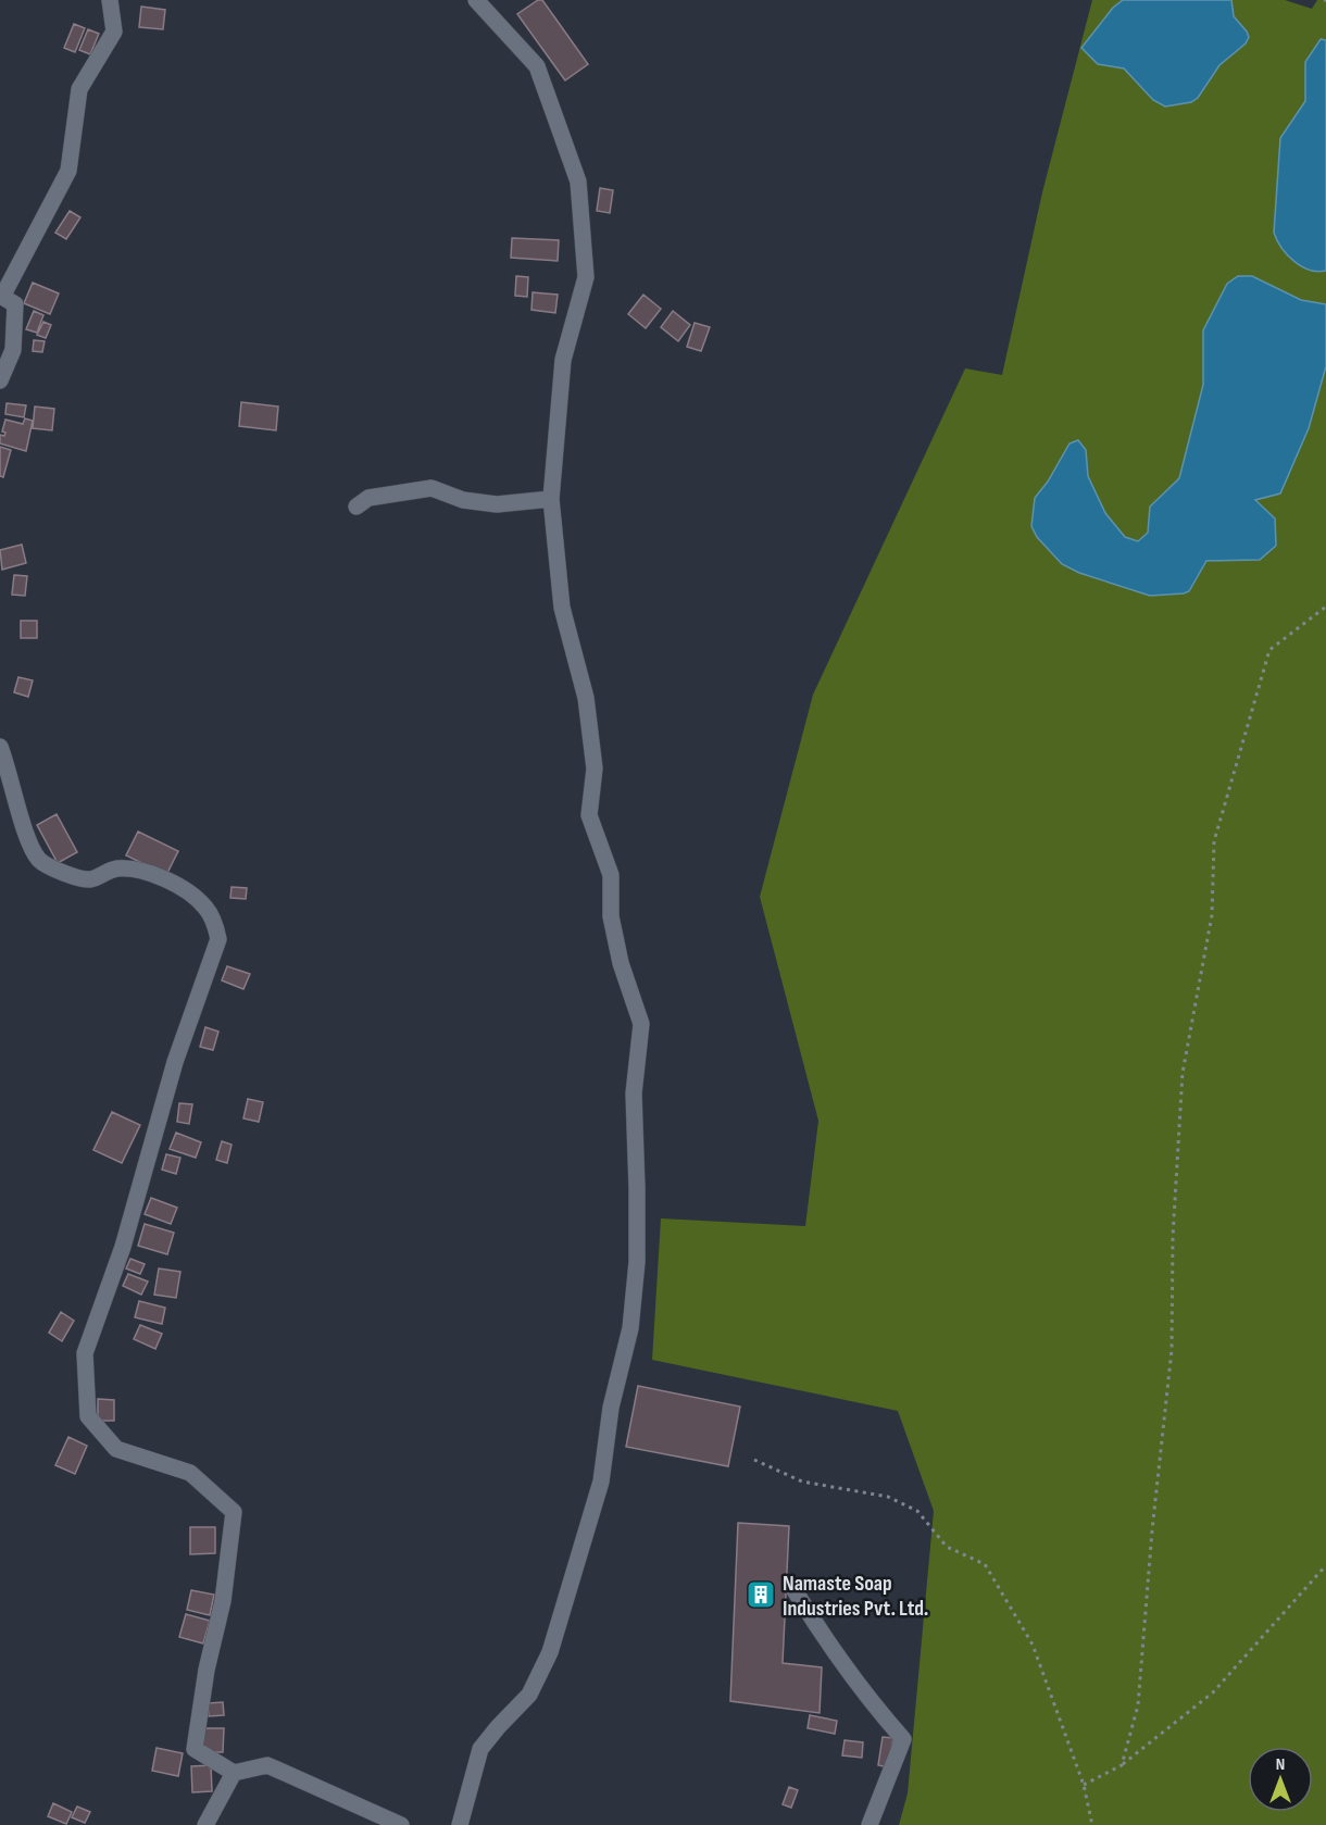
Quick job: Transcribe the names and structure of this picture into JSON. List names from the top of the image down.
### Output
{
  "places": {
    "building": ["Namaste Soap Industries Pvt. Ltd."]
  },
  "north": "top"
}
